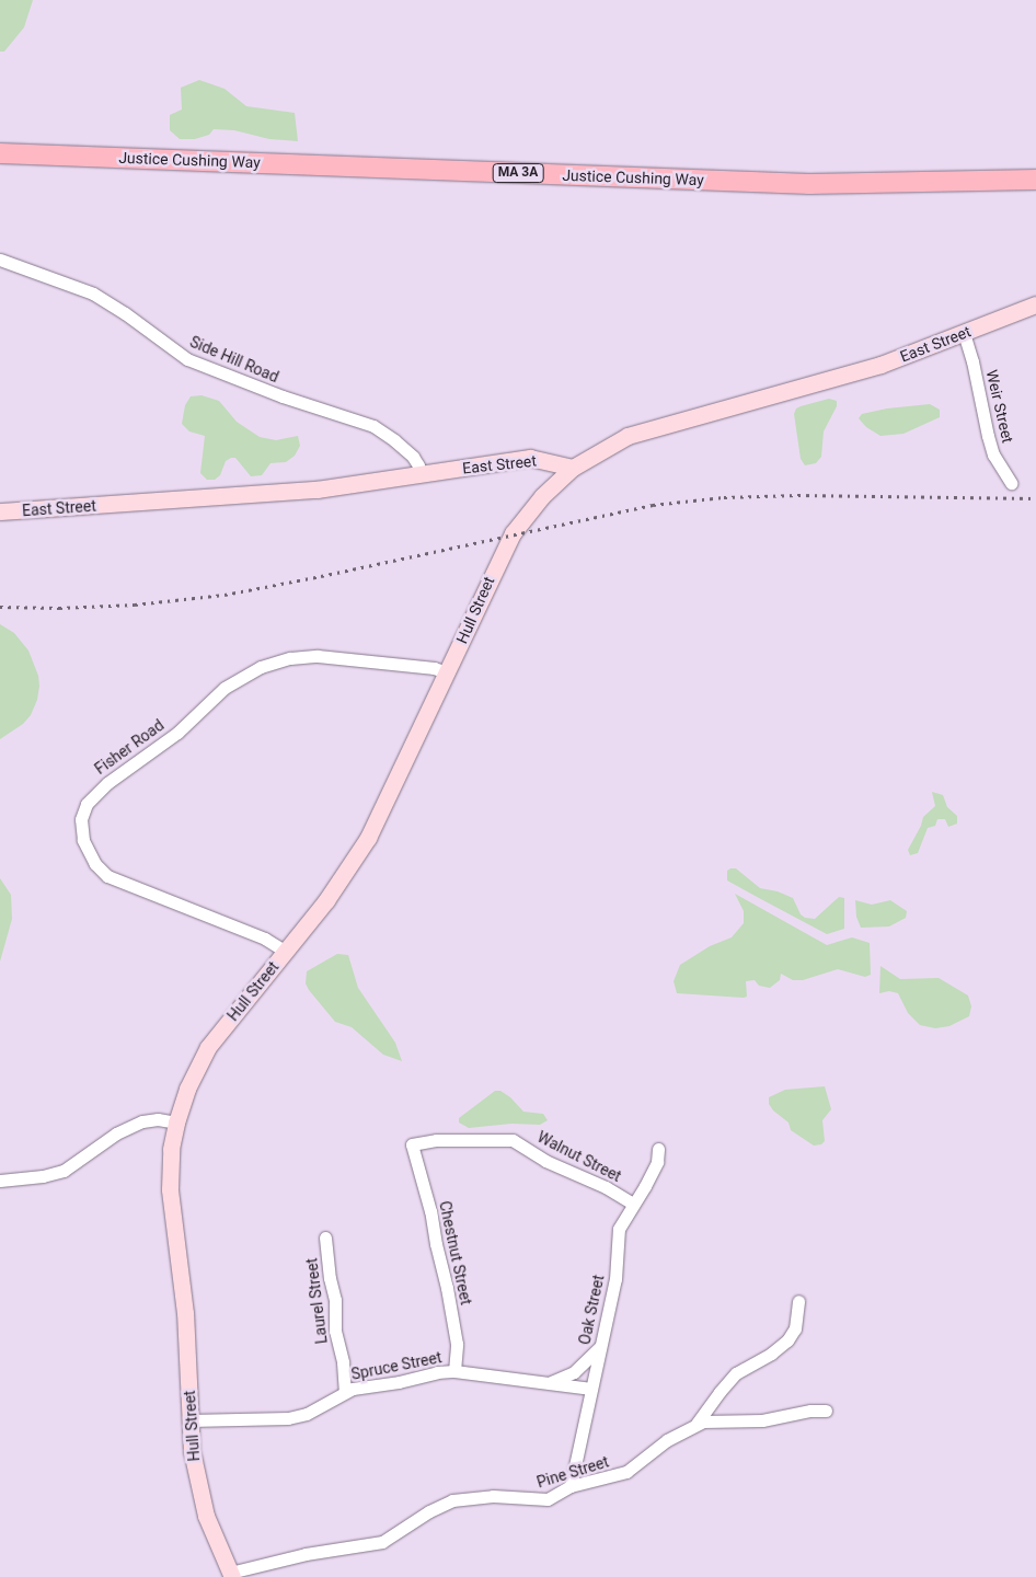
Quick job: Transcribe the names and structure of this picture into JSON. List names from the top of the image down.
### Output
{
  "streets": {
    "main road": [
      "Justice Cushing Way",
      "MA 3A",
      "East Street",
      "Hull Street"
    ],
    "street": [
      "Side Hill Road",
      "Weir Street",
      "Fisher Road",
      "Walnut Street",
      "Chestnut Street",
      "Laurel Street",
      "Oak Street",
      "Spruce Street",
      "Pine Street"
    ]
  },
  "crossings": [
    ["East Street", "Side Hill Road"],
    ["East Street", "Weir Street"],
    ["East Street", "Hull Street"],
    ["Hull Street", "Fisher Road"],
    ["Hull Street", "Spruce Street"],
    ["Hull Street", "Pine Street"],
    ["Walnut Street", "Chestnut Street"],
    ["Walnut Street", "Oak Street"],
    ["Chestnut Street", "Spruce Street"],
    ["Laurel Street", "Spruce Street"],
    ["Oak Street", "Spruce Street"],
    ["Oak Street", "Pine Street"]
  ]
}
